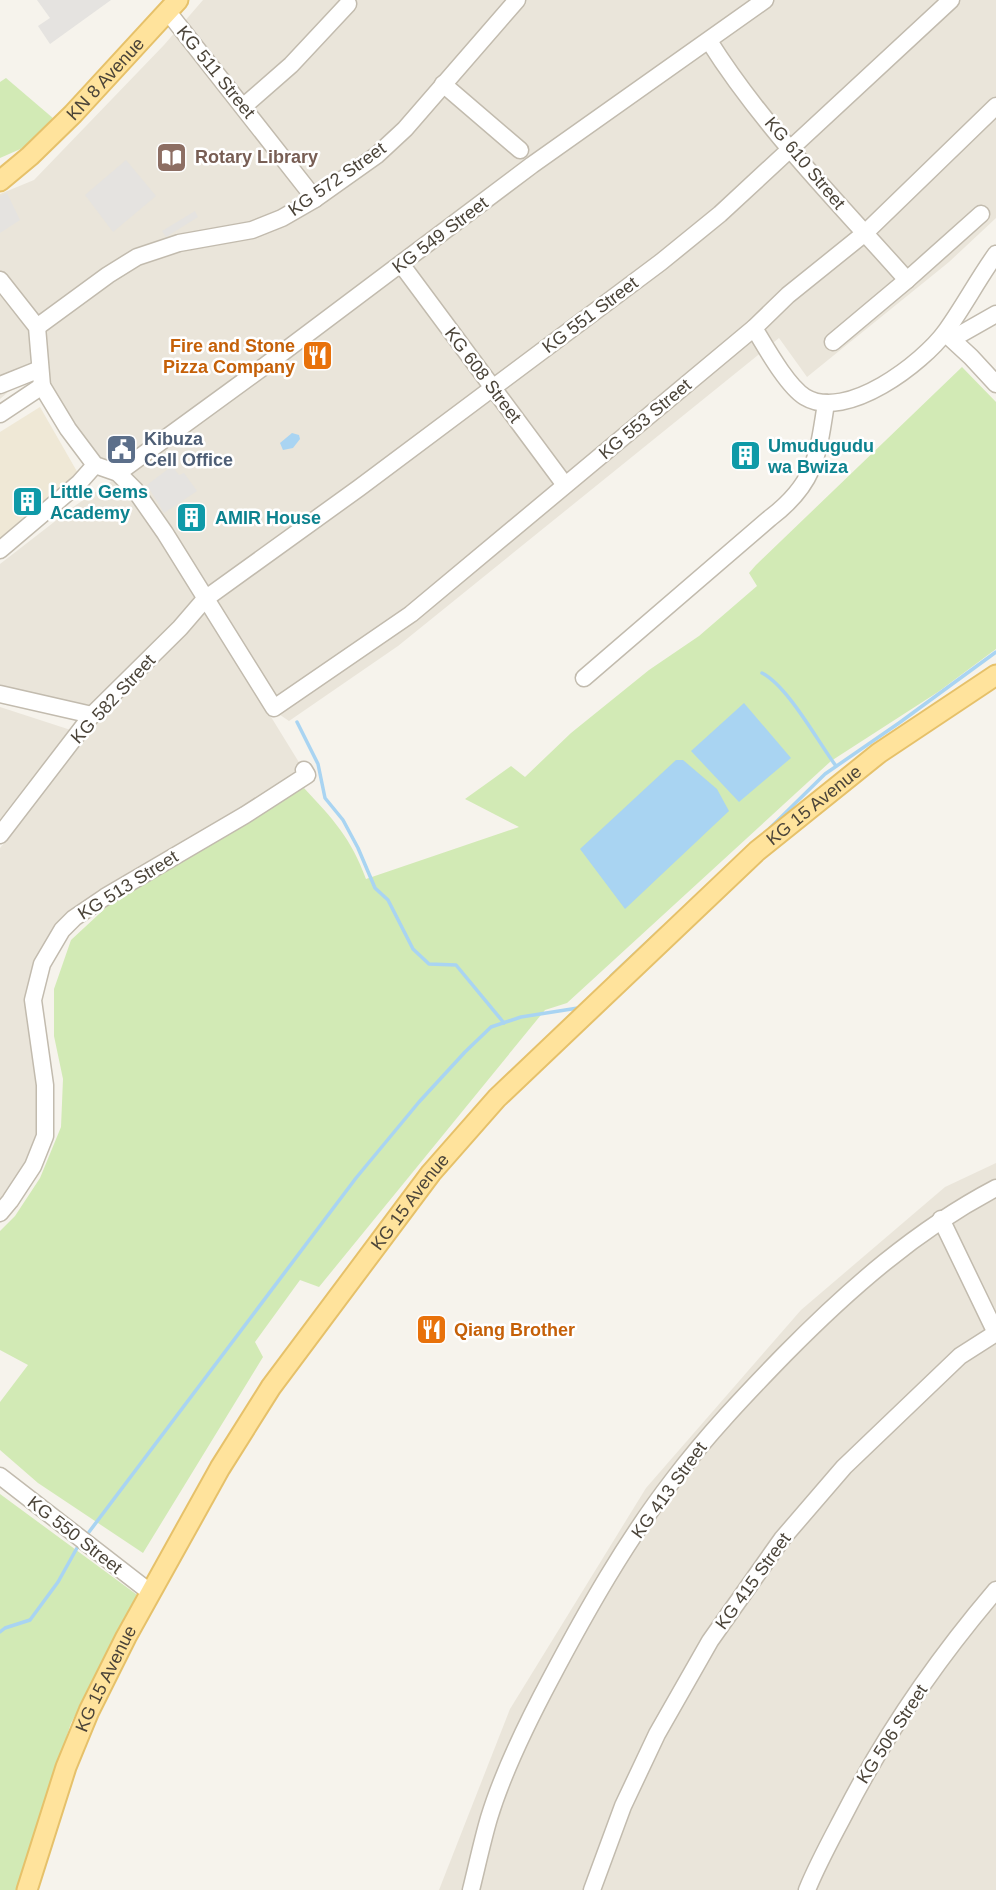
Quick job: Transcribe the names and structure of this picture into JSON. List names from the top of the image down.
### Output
{
  "streets": {
    "main road": ["KN 8 Avenue", "KG 15 Avenue"],
    "street": [
      "KG 511 Street",
      "KG 610 Street",
      "KG 572 Street",
      "KG 549 Street",
      "KG 551 Street",
      "KG 608 Street",
      "KG 553 Street",
      "KG 582 Street",
      "KG 513 Street",
      "KG 413 Street",
      "KG 550 Street",
      "KG 415 Street",
      "KG 506 Street"
    ]
  },
  "crossings": [
    ["KG 511 Street", "KN 8 Avenue"],
    ["KG 511 Street", "KG 572 Street"],
    ["KG 610 Street", "KG 549 Street"],
    ["KG 610 Street", "KG 551 Street"],
    ["KG 610 Street", "KG 553 Street"],
    ["KG 549 Street", "KG 608 Street"],
    ["KG 551 Street", "KG 608 Street"],
    ["KG 551 Street", "KG 553 Street"],
    ["KG 551 Street", "KG 582 Street"],
    ["KG 608 Street", "KG 553 Street"],
    ["KG 553 Street", "KG 582 Street"],
    ["KG 15 Avenue", "KG 550 Street"]
  ],
  "places": {
    "library": ["Rotary Library"],
    "restaurant": ["Fire and Stone Pizza Company", "Qiang Brother"],
    "public building": ["Kibuza Cell Office"],
    "building": ["Umudugudu wa Bwiza", "Little Gems Academy", "AMIR House"]
  }
}
